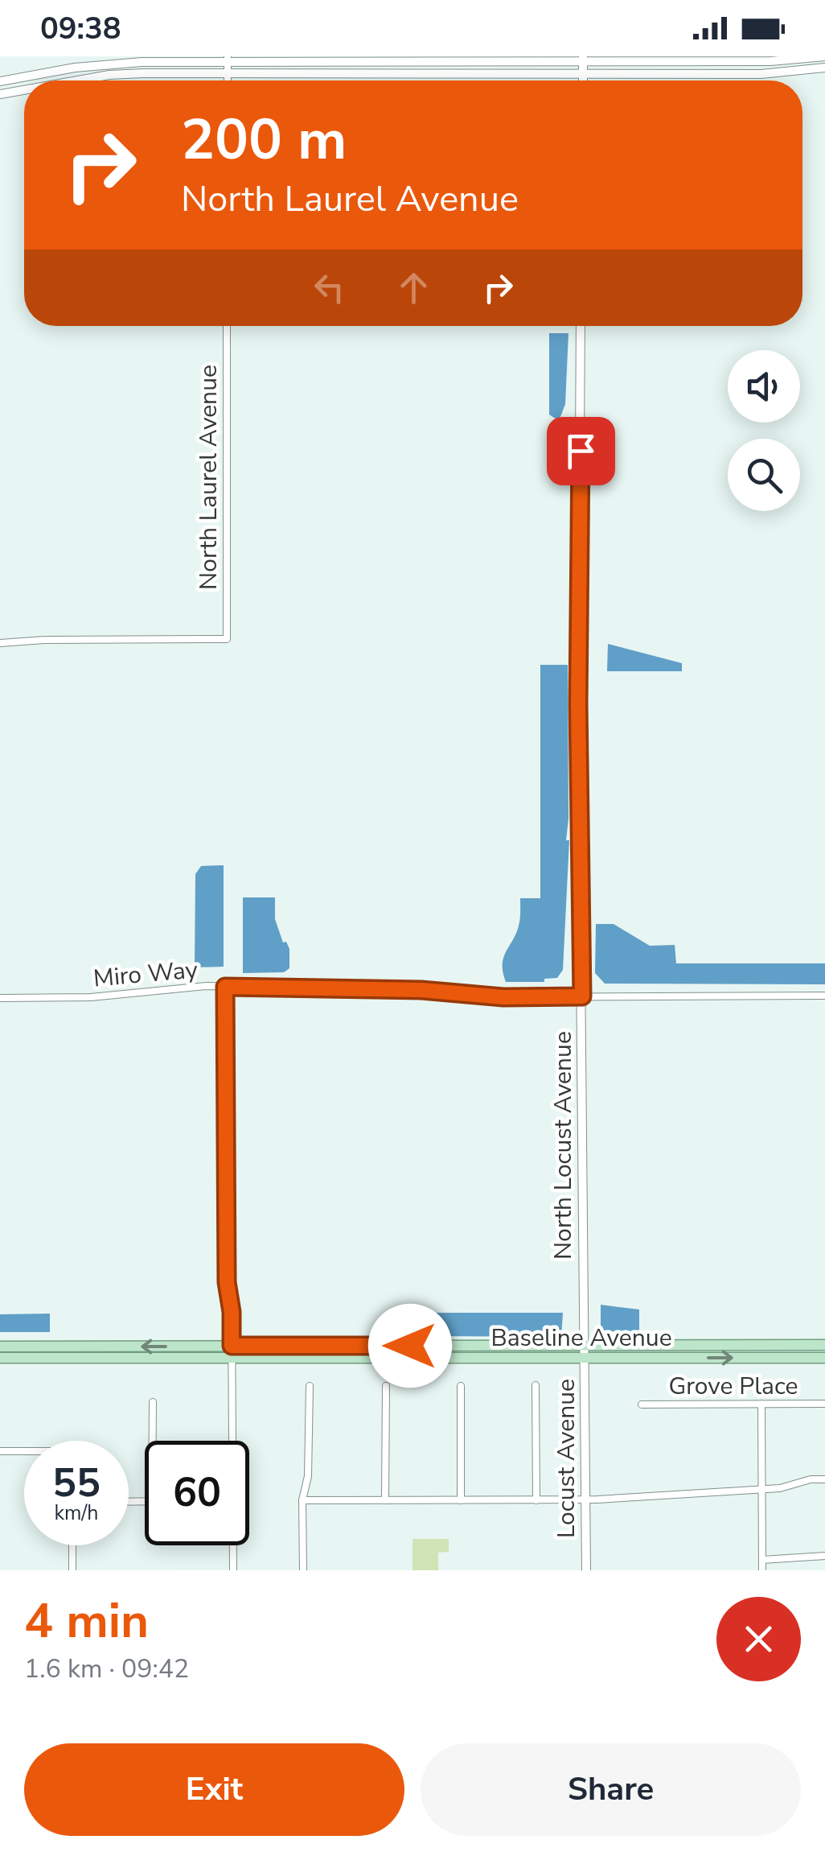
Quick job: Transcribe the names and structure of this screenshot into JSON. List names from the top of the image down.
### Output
{
  "streets": {
    "main road": ["Baseline Avenue"],
    "street": [
      "North Laurel Avenue",
      "Miro Way",
      "North Locust Avenue",
      "Grove Place",
      "Locust Avenue"
    ]
  },
  "crossings": [
    ["Miro Way", "North Locust Avenue"],
    ["North Locust Avenue", "Locust Avenue"],
    ["Baseline Avenue", "Locust Avenue"]
  ],
  "page": {
    "status": "09:38",
    "turn": ["200 m", "North Laurel Avenue"],
    "speed": "55 km/h",
    "limit": "60",
    "heading": ["4 min", "1.6 km · 09:42"],
    "buttons": ["Exit", "Share"]
  }
}
